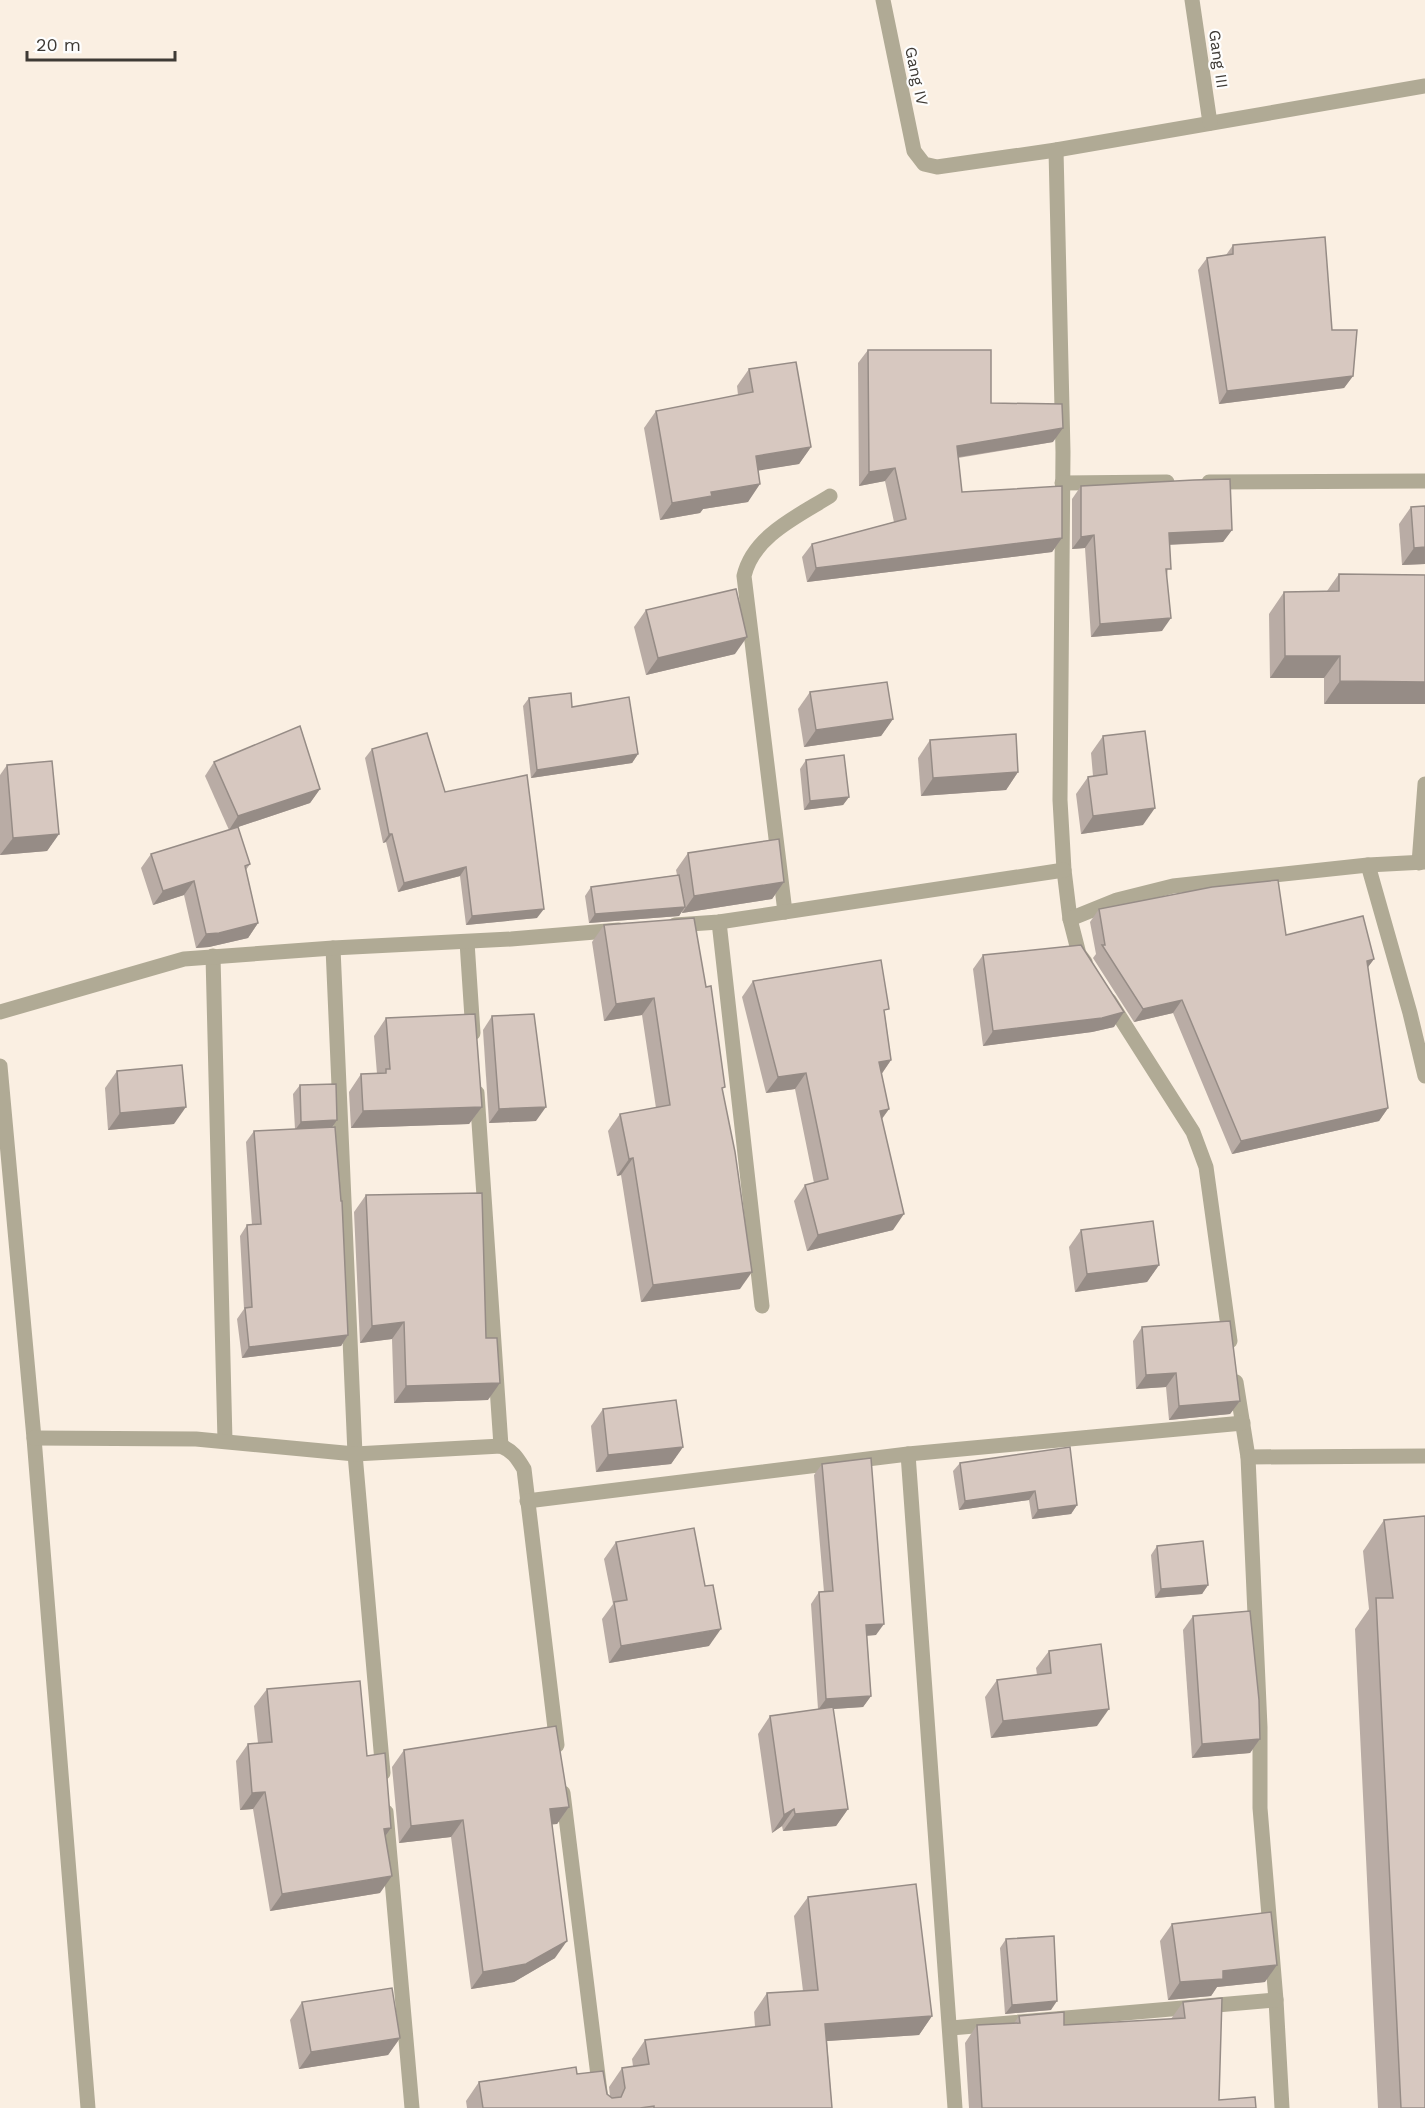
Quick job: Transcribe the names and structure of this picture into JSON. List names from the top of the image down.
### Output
{
  "streets": {
    "street": ["Gang III", "Gang IV"]
  },
  "scale_bar": "20 m"
}
